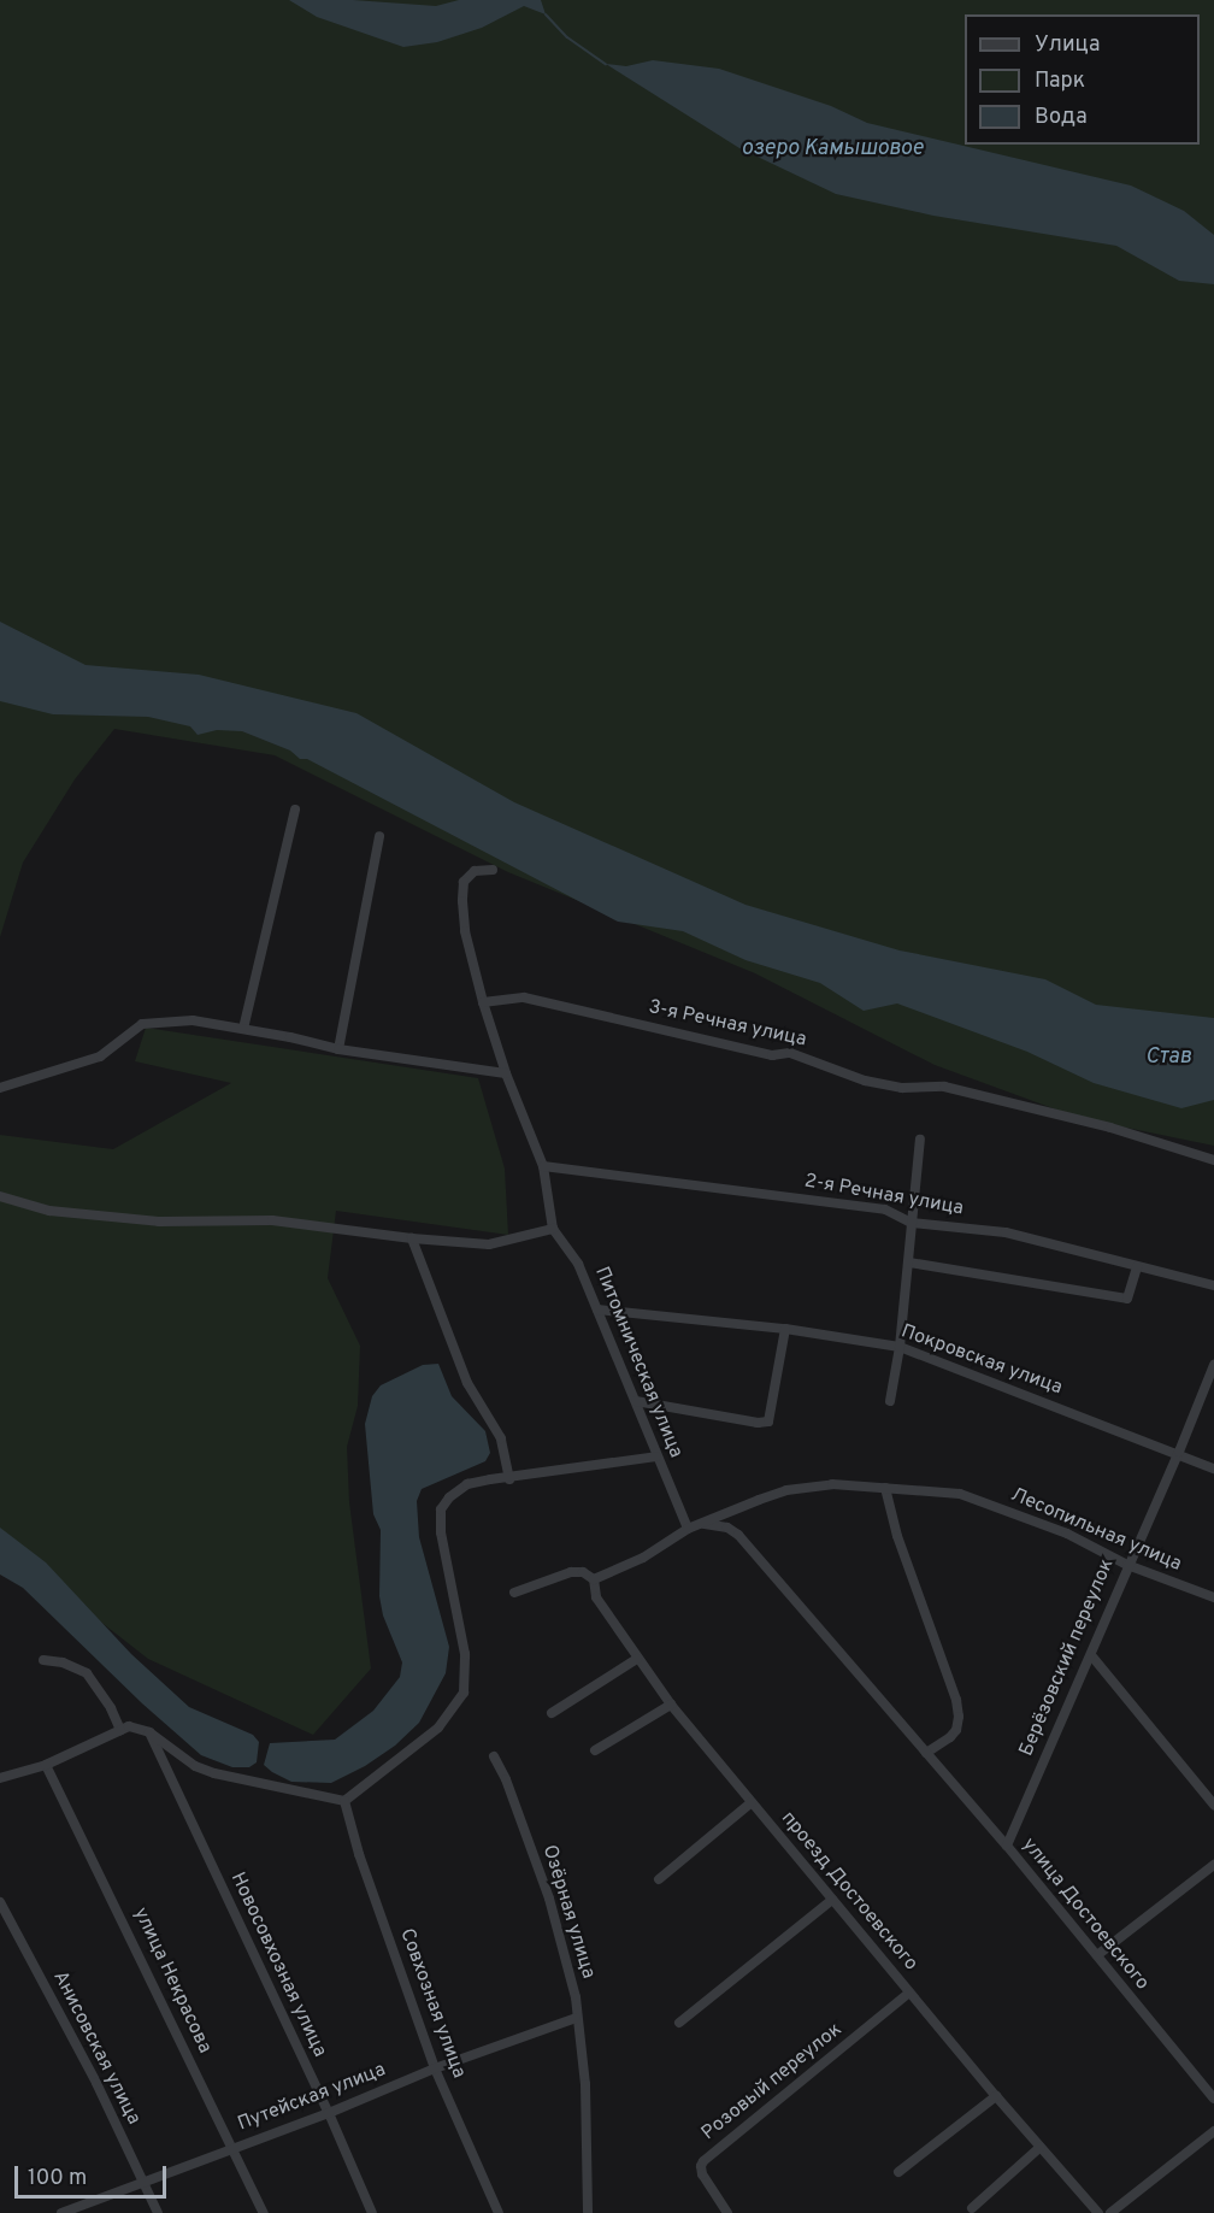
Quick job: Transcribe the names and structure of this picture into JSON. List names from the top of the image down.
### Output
{
  "streets": {
    "street": [
      "3-я Речная улица",
      "2-я Речная улица",
      "Покровская улица",
      "Питомническая улица",
      "Лесопильная улица",
      "Берёзовский переулок",
      "проезд Достоевского",
      "Озёрная улица",
      "улица Достоевского",
      "Новосовхозная улица",
      "улица Некрасова",
      "Совхозная улица",
      "Анисовская улица",
      "Розовый переулок",
      "Путейская улица"
    ]
  },
  "crossings": [
    ["3-я Речная улица", "Питомническая улица"],
    ["2-я Речная улица", "Питомническая улица"],
    ["Покровская улица", "Питомническая улица"],
    ["Покровская улица", "Берёзовский переулок"],
    ["Питомническая улица", "Лесопильная улица"],
    ["Лесопильная улица", "Берёзовский переулок"],
    ["Лесопильная улица", "проезд Достоевского"],
    ["Лесопильная улица", "улица Достоевского"],
    ["Берёзовский переулок", "улица Достоевского"],
    ["проезд Достоевского", "Розовый переулок"],
    ["Озёрная улица", "Путейская улица"],
    ["Новосовхозная улица", "Путейская улица"],
    ["улица Некрасова", "Путейская улица"],
    ["Совхозная улица", "Путейская улица"],
    ["Анисовская улица", "Путейская улица"]
  ],
  "water": ["озеро Камышовое", "Став"],
  "legend": ["Улица", "Парк", "Вода"],
  "scale_bar": "100 m"
}
